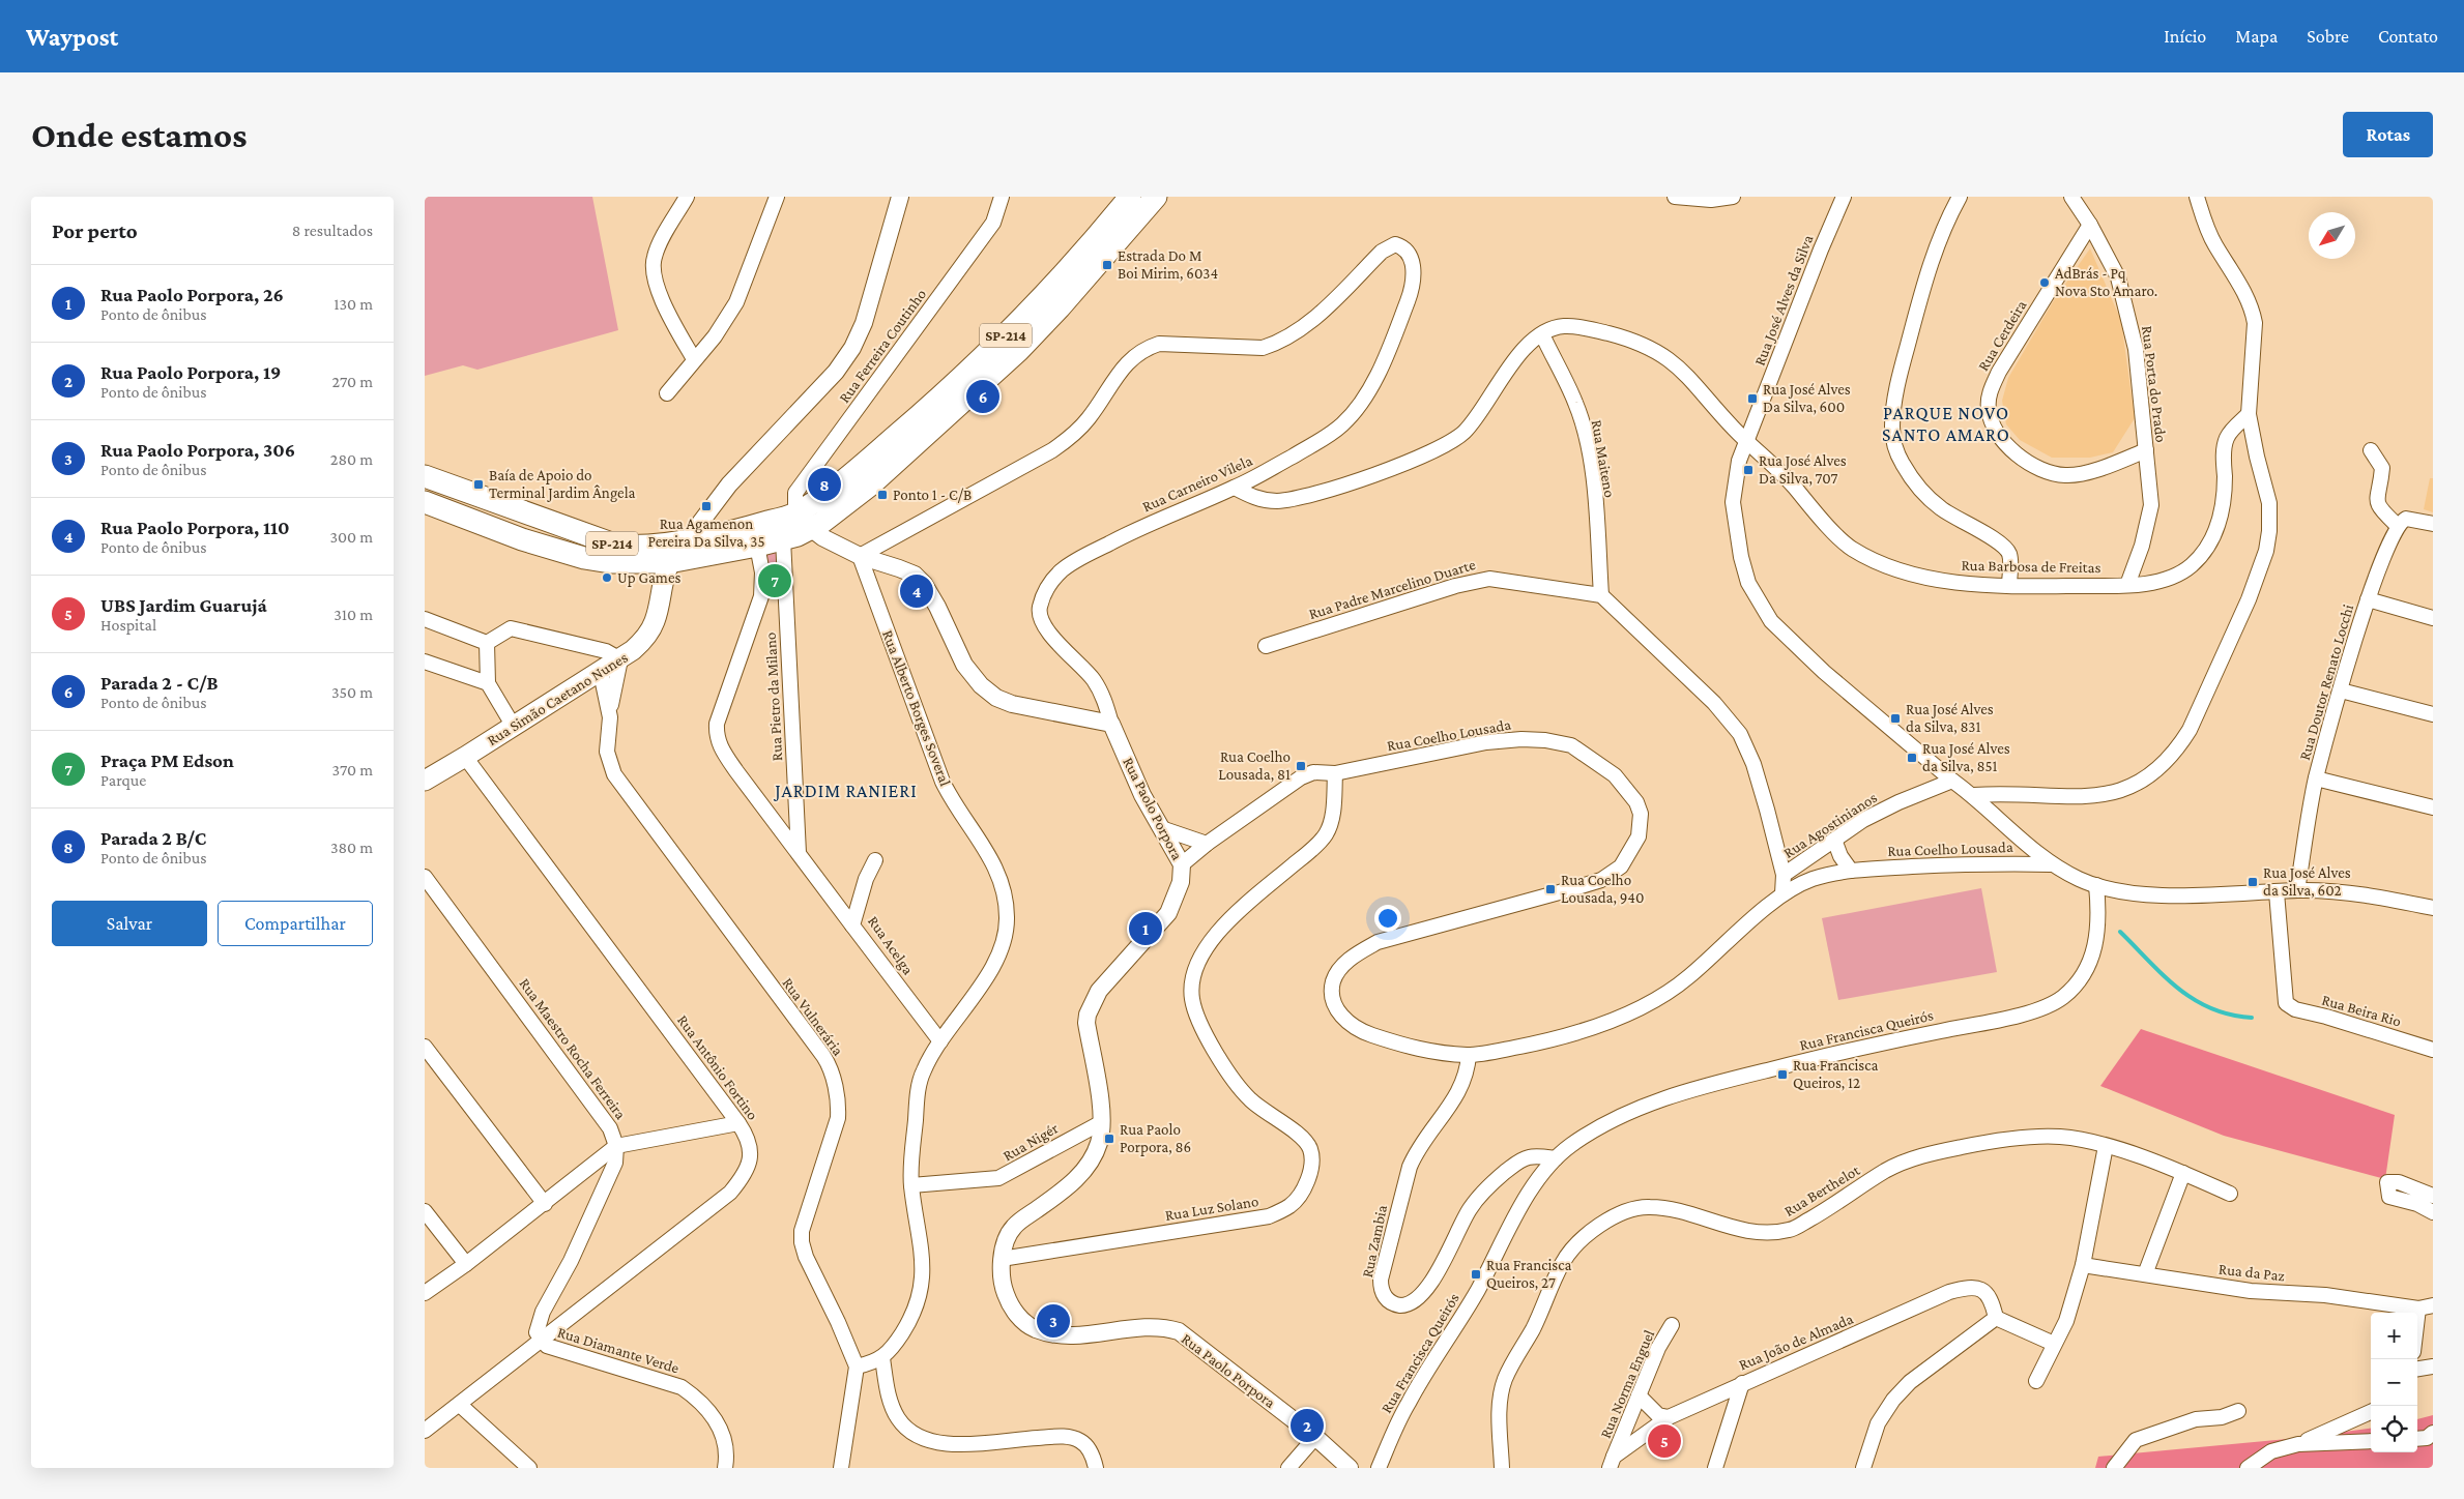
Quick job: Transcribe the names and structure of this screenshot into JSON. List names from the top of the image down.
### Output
{
  "streets": {
    "main road": ["SP-214", "Rua Simão Caetano Nunes"],
    "street": [
      "Rua José Alves da Silva",
      "Rua Cerdeira",
      "Rua Ferreira Coutinho",
      "Rua Porta do Prado",
      "Rua Maiteno",
      "Rua Carneiro Vilela",
      "Rua Barbosa de Freitas",
      "Rua Padre Marcelino Duarte",
      "Rua Doutor Renato Locchi",
      "Rua Pietro da Milano",
      "Rua Alberto Borges Soveral",
      "Rua Coelho Lousada",
      "Rua Paolo Porpora",
      "Rua Agostinianos",
      "Rua Acelga",
      "Rua Beira Rio",
      "Rua Vulnerária",
      "Rua Francisca Queirós",
      "Rua Maestro Rocha Ferreira",
      "Rua Antônio Fortino",
      "Rua Nigér",
      "Rua Berthelot",
      "Rua Luz Solano",
      "Rua Zambia",
      "Rua da Paz",
      "Rua João de Almada",
      "Rua Diamante Verde",
      "Rua Norma Enguel"
    ]
  },
  "crossings": [
    ["Rua José Alves da Silva", "Rua Barbosa de Freitas"],
    ["Rua José Alves da Silva", "Rua Doutor Renato Locchi"],
    ["Rua José Alves da Silva", "Rua Coelho Lousada"],
    ["Rua José Alves da Silva", "Rua Agostinianos"],
    ["Rua José Alves da Silva", "Rua Beira Rio"],
    ["Rua José Alves da Silva", "Rua Francisca Queirós"],
    ["SP-214", "Rua Ferreira Coutinho"],
    ["SP-214", "Rua Pietro da Milano"],
    ["SP-214", "Rua Simão Caetano Nunes"],
    ["Rua Cerdeira", "Rua Porta do Prado"],
    ["Rua Porta do Prado", "Rua Barbosa de Freitas"],
    ["Rua Maiteno", "Rua Barbosa de Freitas"],
    ["Rua Maiteno", "Rua Padre Marcelino Duarte"],
    ["Rua Carneiro Vilela", "Rua Barbosa de Freitas"],
    ["Rua Carneiro Vilela", "Rua Alberto Borges Soveral"],
    ["Rua Carneiro Vilela", "Rua Paolo Porpora"],
    ["Rua Simão Caetano Nunes", "Rua Vulnerária"],
    ["Rua Simão Caetano Nunes", "Rua Antônio Fortino"],
    ["Rua Alberto Borges Soveral", "Rua Acelga"],
    ["Rua Alberto Borges Soveral", "Rua Nigér"],
    ["Rua Coelho Lousada", "Rua Paolo Porpora"],
    ["Rua Coelho Lousada", "Rua Luz Solano"],
    ["Rua Coelho Lousada", "Rua Zambia"],
    ["Rua Paolo Porpora", "Rua Nigér"],
    ["Rua Paolo Porpora", "Rua Luz Solano"],
    ["Rua Francisca Queirós", "Rua Zambia"],
    ["Rua Maestro Rocha Ferreira", "Rua Antônio Fortino"],
    ["Rua Maestro Rocha Ferreira", "Rua Diamante Verde"],
    ["Rua Antônio Fortino", "Rua Diamante Verde"],
    ["Rua João de Almada", "Rua Norma Enguel"]
  ],
  "districts": ["PARQUE NOVO SANTO AMARO", "JARDIM RANIERI"],
  "places": {
    "transit": [
      "Estrada Do M Boi Mirim, 6034",
      "Rua José Alves Da Silva, 600",
      "Rua José Alves Da Silva, 707",
      "Baía de Apoio do Terminal Jardim Ângela",
      "Ponto 1 - C/B",
      "Rua Agamenon Pereira Da Silva, 35",
      "Rua José Alves da Silva, 831",
      "Rua José Alves da Silva, 851",
      "Rua Coelho Lousada, 81",
      "Rua José Alves da Silva, 602",
      "Rua Coelho Lousada, 940",
      "Rua Francisca Queiros, 12",
      "Rua Paolo Porpora, 86",
      "Rua Francisca Queiros, 27"
    ],
    "other": ["AdBrás - Pq Nova Sto Amaro.", "Up Games"]
  },
  "north": "bottom left",
  "page": {
    "header": "Waypost",
    "nav": [
      "Início",
      "Mapa",
      "Sobre",
      "Contato"
    ],
    "buttons": [
      "Rotas",
      ["Salvar", "Compartilhar"]
    ],
    "title": "Onde estamos",
    "heading": ["Por perto", "8 resultados"],
    "list": [
      {
        "mark": "1",
        "name": "Rua Paolo Porpora, 26",
        "note": "Ponto de ônibus",
        "value": "130 m"
      },
      {
        "mark": "2",
        "name": "Rua Paolo Porpora, 19",
        "note": "Ponto de ônibus",
        "value": "270 m"
      },
      {
        "mark": "3",
        "name": "Rua Paolo Porpora, 306",
        "note": "Ponto de ônibus",
        "value": "280 m"
      },
      {
        "mark": "4",
        "name": "Rua Paolo Porpora, 110",
        "note": "Ponto de ônibus",
        "value": "300 m"
      },
      {
        "mark": "5",
        "name": "UBS Jardim Guarujá",
        "note": "Hospital",
        "value": "310 m"
      },
      {
        "mark": "6",
        "name": "Parada 2 - C/B",
        "note": "Ponto de ônibus",
        "value": "350 m"
      },
      {
        "mark": "7",
        "name": "Praça PM Edson",
        "note": "Parque",
        "value": "370 m"
      },
      {
        "mark": "8",
        "name": "Parada 2 B/C",
        "note": "Ponto de ônibus",
        "value": "380 m"
      }
    ],
    "pins": [
      "6",
      "8",
      "7",
      "4",
      "1",
      "3",
      "2",
      "5"
    ],
    "map_buttons": ["+", "−"]
  }
}
